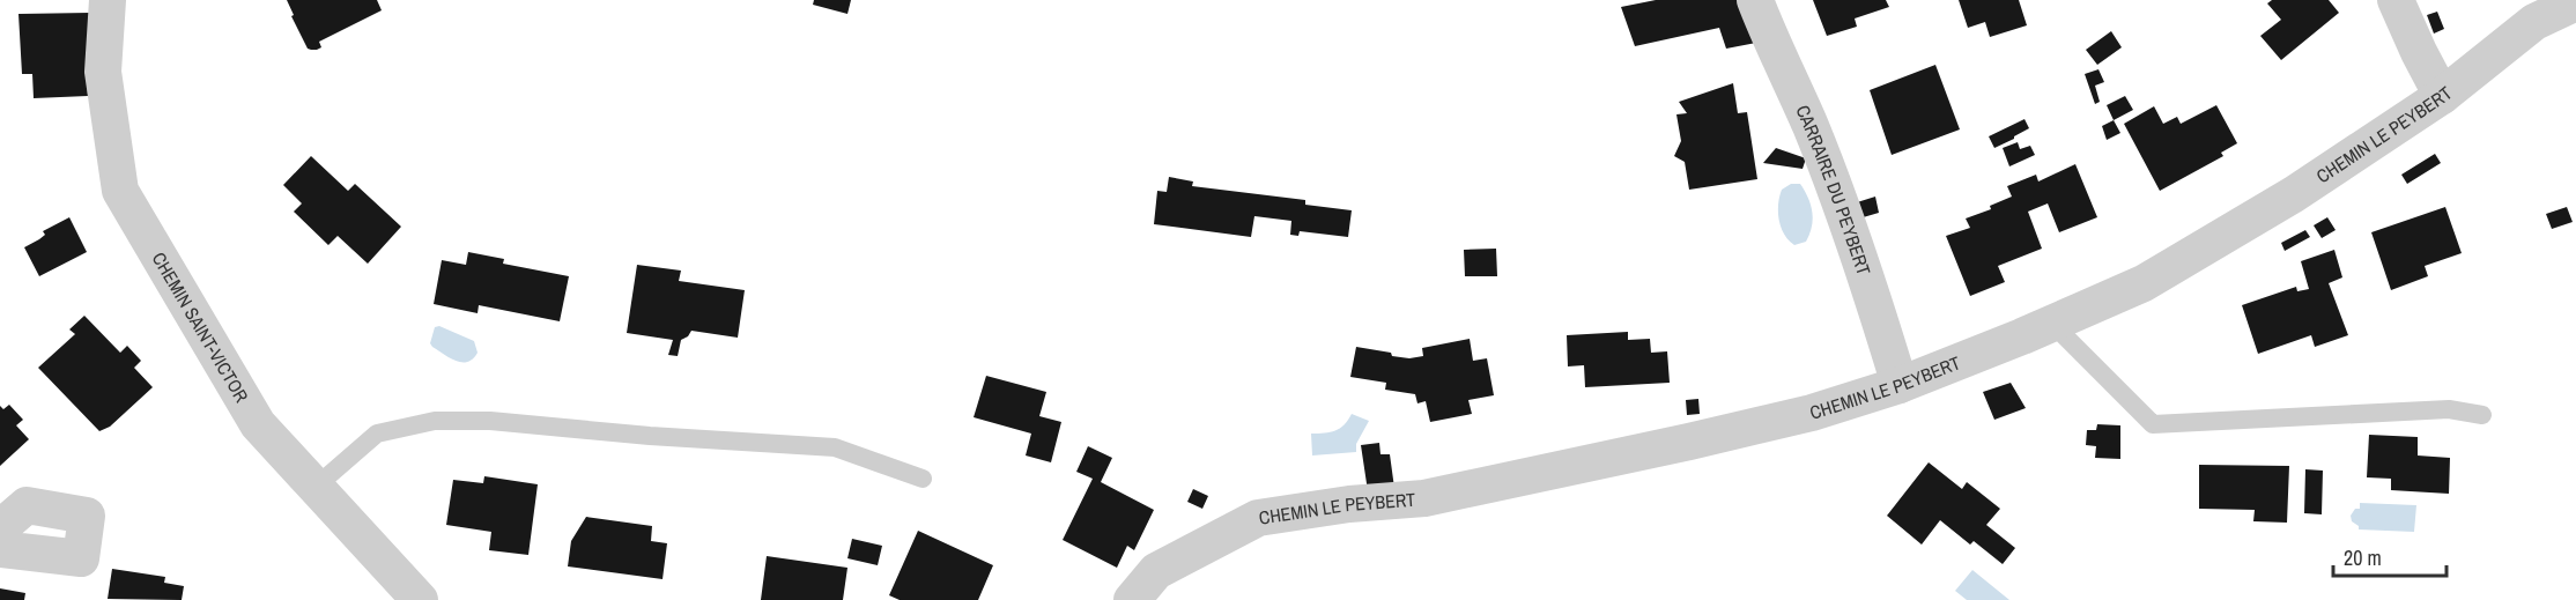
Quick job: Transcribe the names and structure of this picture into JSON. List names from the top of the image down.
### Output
{
  "streets": {
    "street": ["CHEMIN LE PEYBERT", "CARRAIRE DU PEYBERT", "CHEMIN SAINT-VICTOR"]
  },
  "crossings": [
    ["CHEMIN LE PEYBERT", "CARRAIRE DU PEYBERT"]
  ],
  "scale_bar": "20 m"
}
